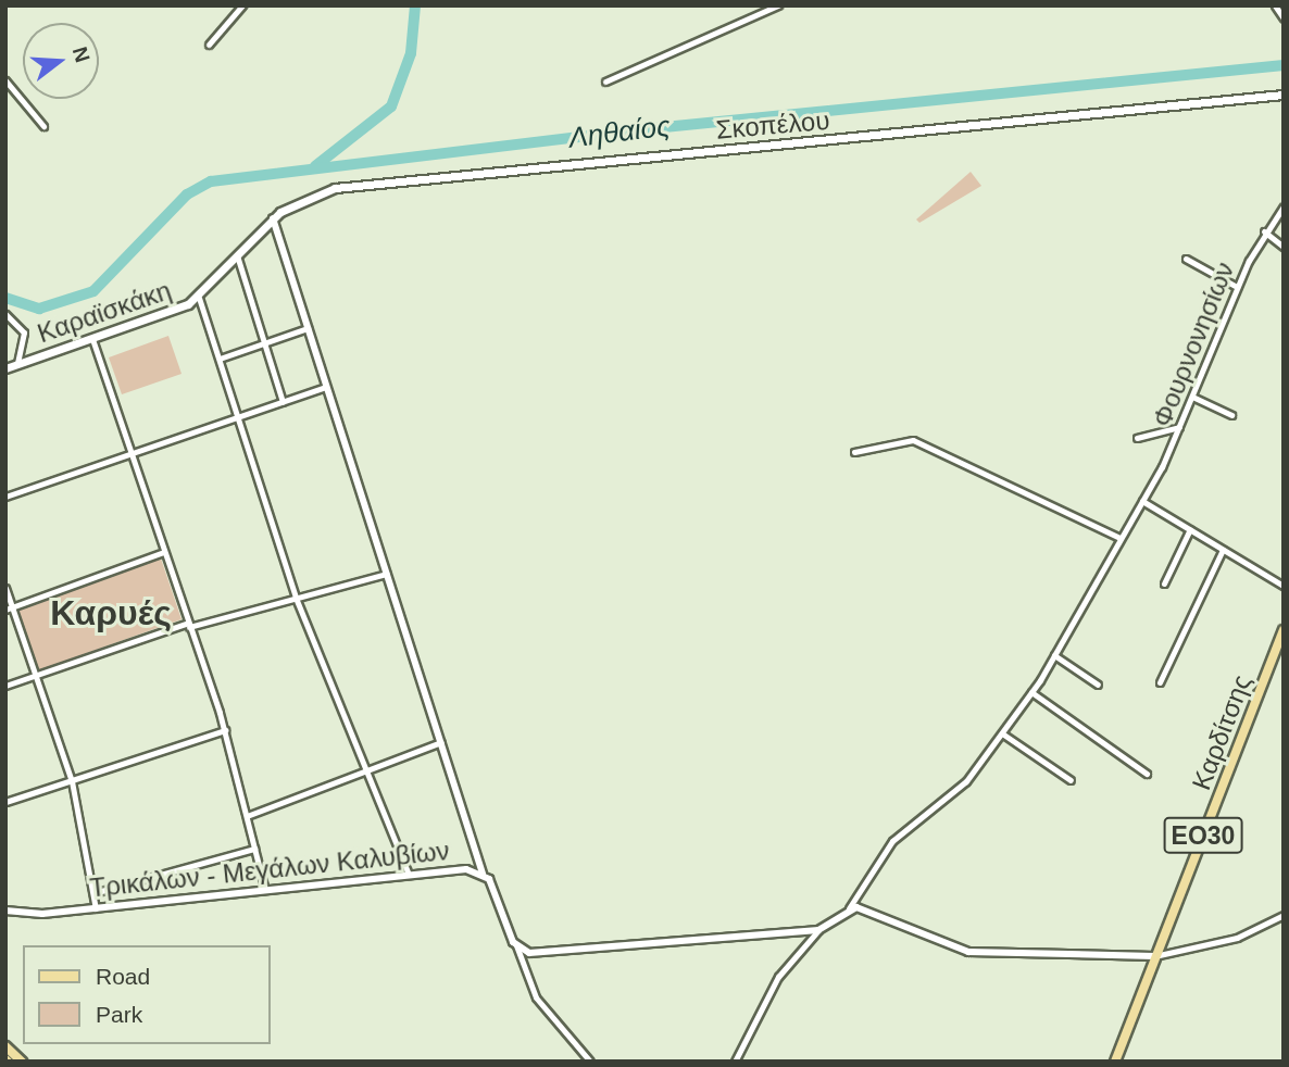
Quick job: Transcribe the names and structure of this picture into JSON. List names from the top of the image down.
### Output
{
  "streets": {
    "main road": [
      "Σκοπέλου",
      "Καραϊσκάκη",
      "Καρδίτσης",
      "ΕΟ30"
    ],
    "street": ["Φουρνονησίων", "Τρικάλων - Μεγάλων Καλυβίων"]
  },
  "crossings": [
    ["Σκοπέλου", "Καραϊσκάκη"]
  ],
  "districts": ["Καρυές"],
  "water": ["Ληθαίος"],
  "legend": ["Road", "Park"],
  "north": "right"
}
